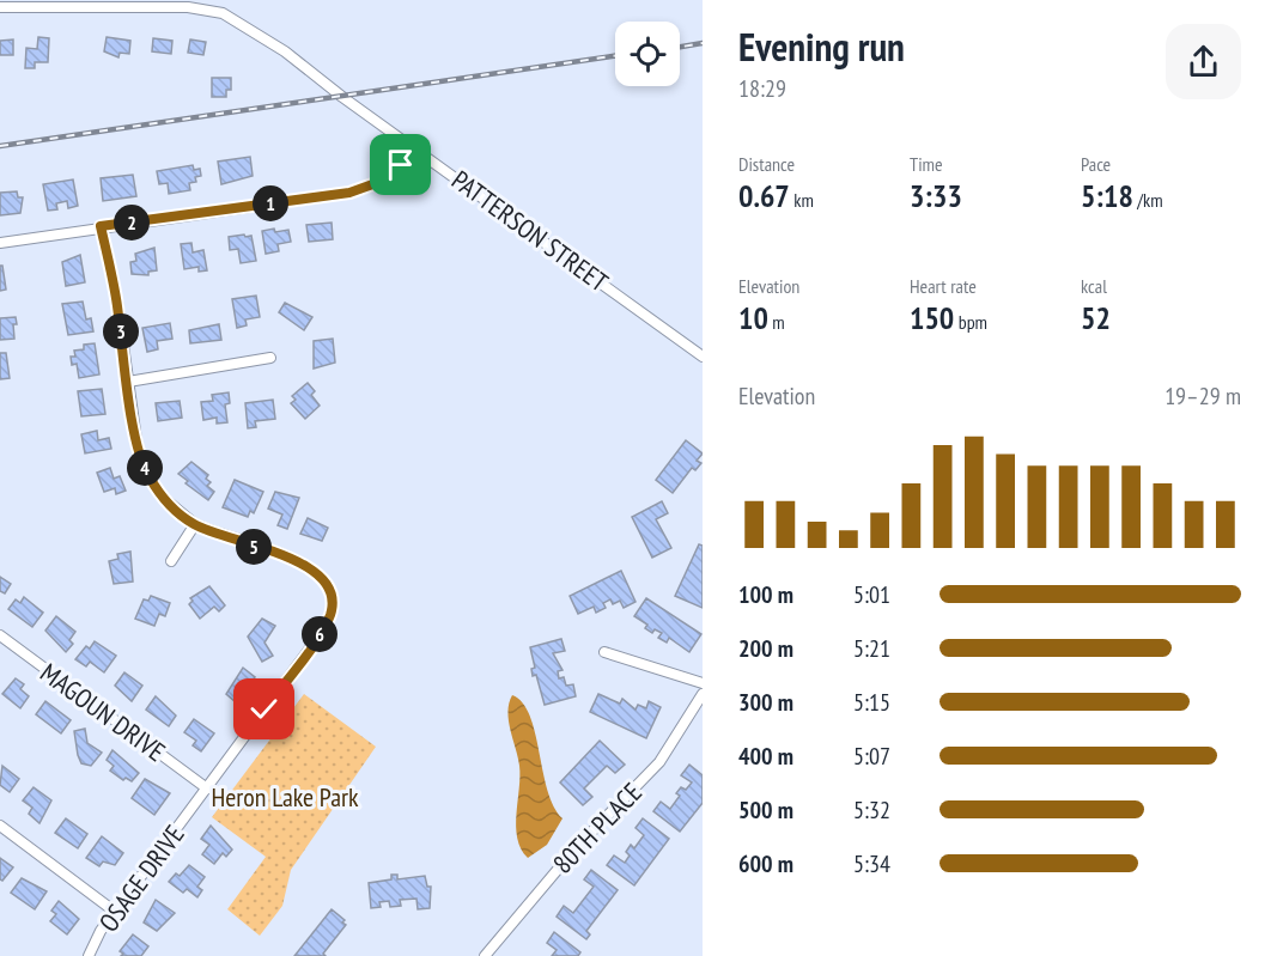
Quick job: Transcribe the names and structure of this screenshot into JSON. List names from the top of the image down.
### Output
{
  "streets": {
    "street": [
      "PATTERSON STREET",
      "MAGOUN DRIVE",
      "80TH PLACE",
      "OSAGE DRIVE"
    ]
  },
  "crossings": [
    ["MAGOUN DRIVE", "OSAGE DRIVE"]
  ],
  "parks": ["Heron Lake Park"],
  "page": {
    "heading": ["Evening run", "18:29"],
    "stats": [
      ["Distance", "0.67 km"],
      ["Time", "3:33"],
      ["Pace", "5:18 /km"],
      ["Elevation", "10 m"],
      ["Heart rate", "150 bpm"],
      ["kcal", "52"]
    ],
    "pins": [
      "1",
      "2",
      "3",
      "4",
      "5",
      "6"
    ],
    "chart": ["Elevation", "19–29 m"],
    "list": [
      {
        "name": "100 m",
        "note": "5:01"
      },
      {
        "name": "200 m",
        "note": "5:21"
      },
      {
        "name": "300 m",
        "note": "5:15"
      },
      {
        "name": "400 m",
        "note": "5:07"
      },
      {
        "name": "500 m",
        "note": "5:32"
      },
      {
        "name": "600 m",
        "note": "5:34"
      }
    ]
  }
}
